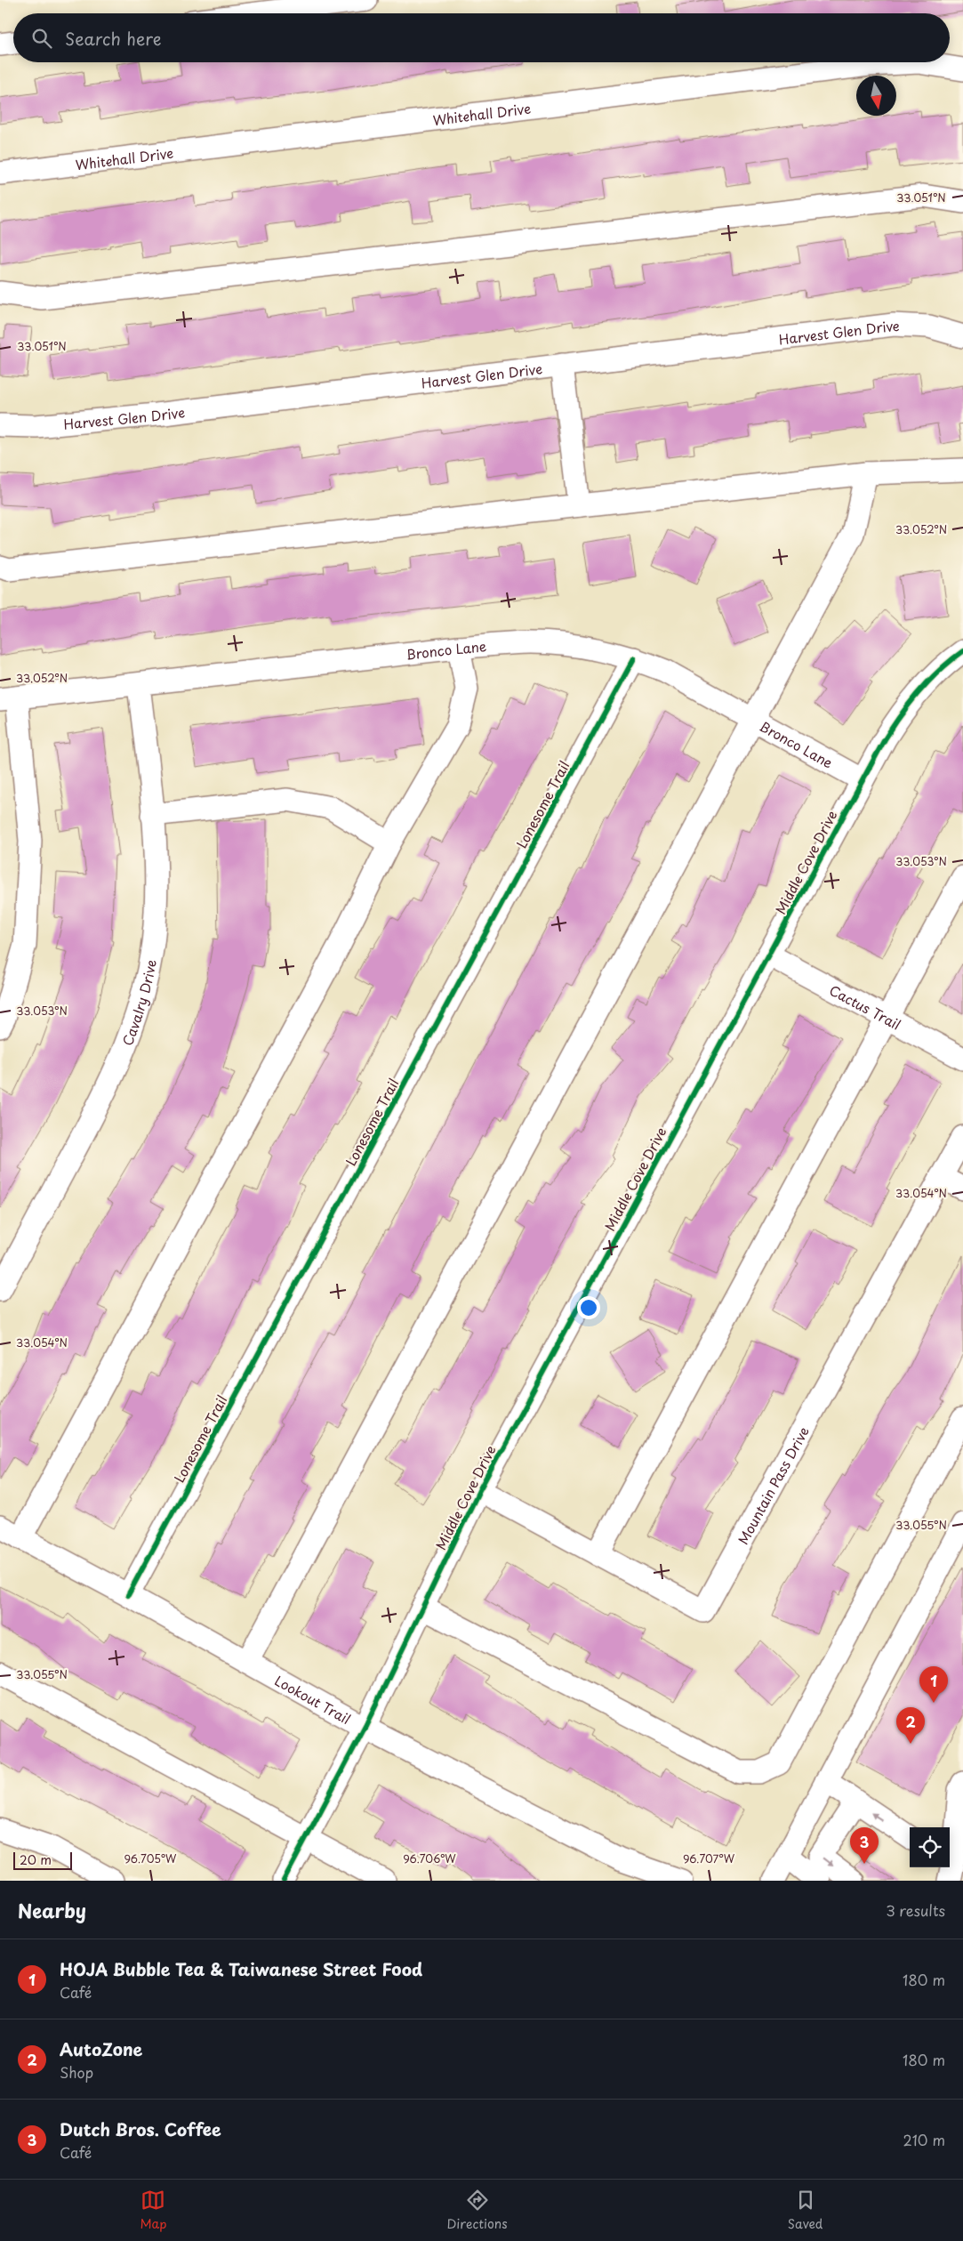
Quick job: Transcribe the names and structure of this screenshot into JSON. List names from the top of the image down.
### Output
{
  "streets": {
    "street": [
      "Whitehall Drive",
      "Harvest Glen Drive",
      "Bronco Lane",
      "Lonesome Trail",
      "Middle Cove Drive",
      "Cavalry Drive",
      "Cactus Trail",
      "Mountain Pass Drive",
      "Lookout Trail"
    ]
  },
  "crossings": [
    ["Bronco Lane", "Lonesome Trail"],
    ["Bronco Lane", "Middle Cove Drive"],
    ["Bronco Lane", "Cavalry Drive"],
    ["Lonesome Trail", "Lookout Trail"],
    ["Middle Cove Drive", "Cactus Trail"],
    ["Middle Cove Drive", "Mountain Pass Drive"],
    ["Middle Cove Drive", "Lookout Trail"]
  ],
  "scale_bar": "20 m",
  "north": "bottom",
  "page": {
    "search": "Search here",
    "pins": ["1", "2", "3"],
    "scale": "20 m",
    "heading": ["Nearby", "3 results"],
    "list": [
      {
        "mark": "1",
        "name": "HOJA Bubble Tea & Taiwanese Street Food",
        "note": "Café",
        "value": "180 m"
      },
      {
        "mark": "2",
        "name": "AutoZone",
        "note": "Shop",
        "value": "180 m"
      },
      {
        "mark": "3",
        "name": "Dutch Bros. Coffee",
        "note": "Café",
        "value": "210 m"
      }
    ],
    "nav": ["Map", "Directions", "Saved"]
  },
  "coordinates": [
    "33.051°N",
    "33.052°N",
    "33.053°N",
    "33.054°N",
    "33.055°N",
    "96.705°W",
    "96.706°W",
    "96.707°W"
  ]
}
